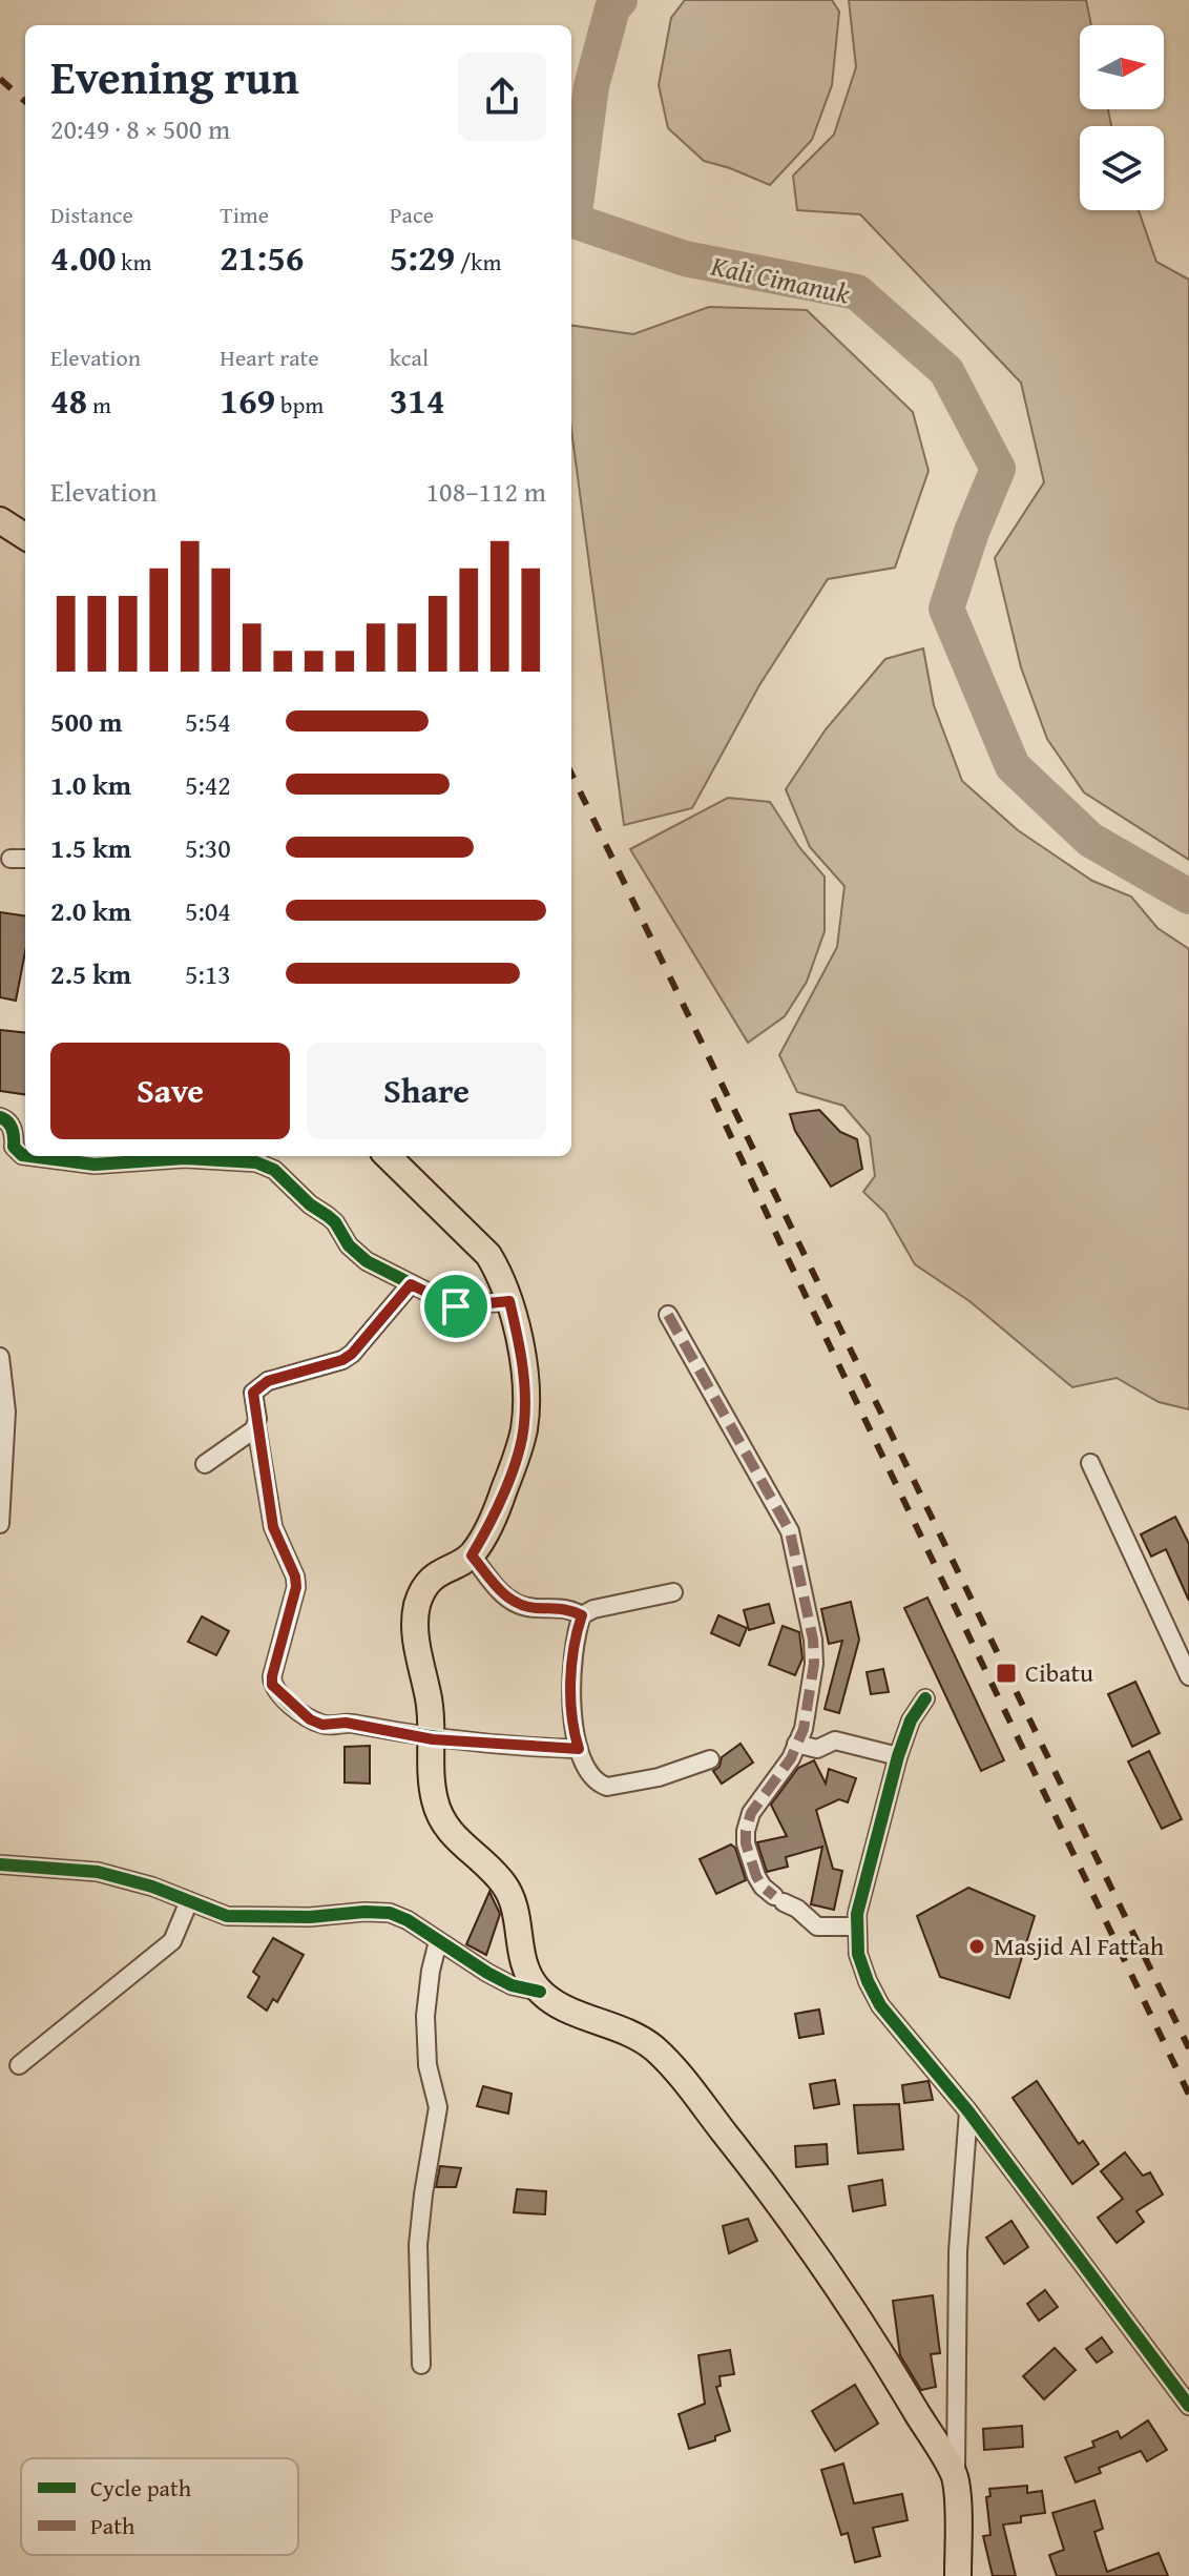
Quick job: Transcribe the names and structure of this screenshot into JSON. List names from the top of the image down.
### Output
{
  "water": ["Kali Cimanuk"],
  "places": {
    "transit": ["Cibatu"],
    "other": ["Masjid Al Fattah"]
  },
  "legend": ["Cycle path", "Path"],
  "north": "right",
  "page": {
    "heading": ["Evening run", "20:49 · 8 × 500 m"],
    "stats": [
      ["Distance", "4.00 km"],
      ["Time", "21:56"],
      ["Pace", "5:29 /km"],
      ["Elevation", "48 m"],
      ["Heart rate", "169 bpm"],
      ["kcal", "314"]
    ],
    "chart": ["Elevation", "108–112 m"],
    "list": [
      {
        "name": "500 m",
        "note": "5:54"
      },
      {
        "name": "1.0 km",
        "note": "5:42"
      },
      {
        "name": "1.5 km",
        "note": "5:30"
      },
      {
        "name": "2.0 km",
        "note": "5:04"
      },
      {
        "name": "2.5 km",
        "note": "5:13"
      }
    ],
    "buttons": ["Save", "Share"]
  }
}
